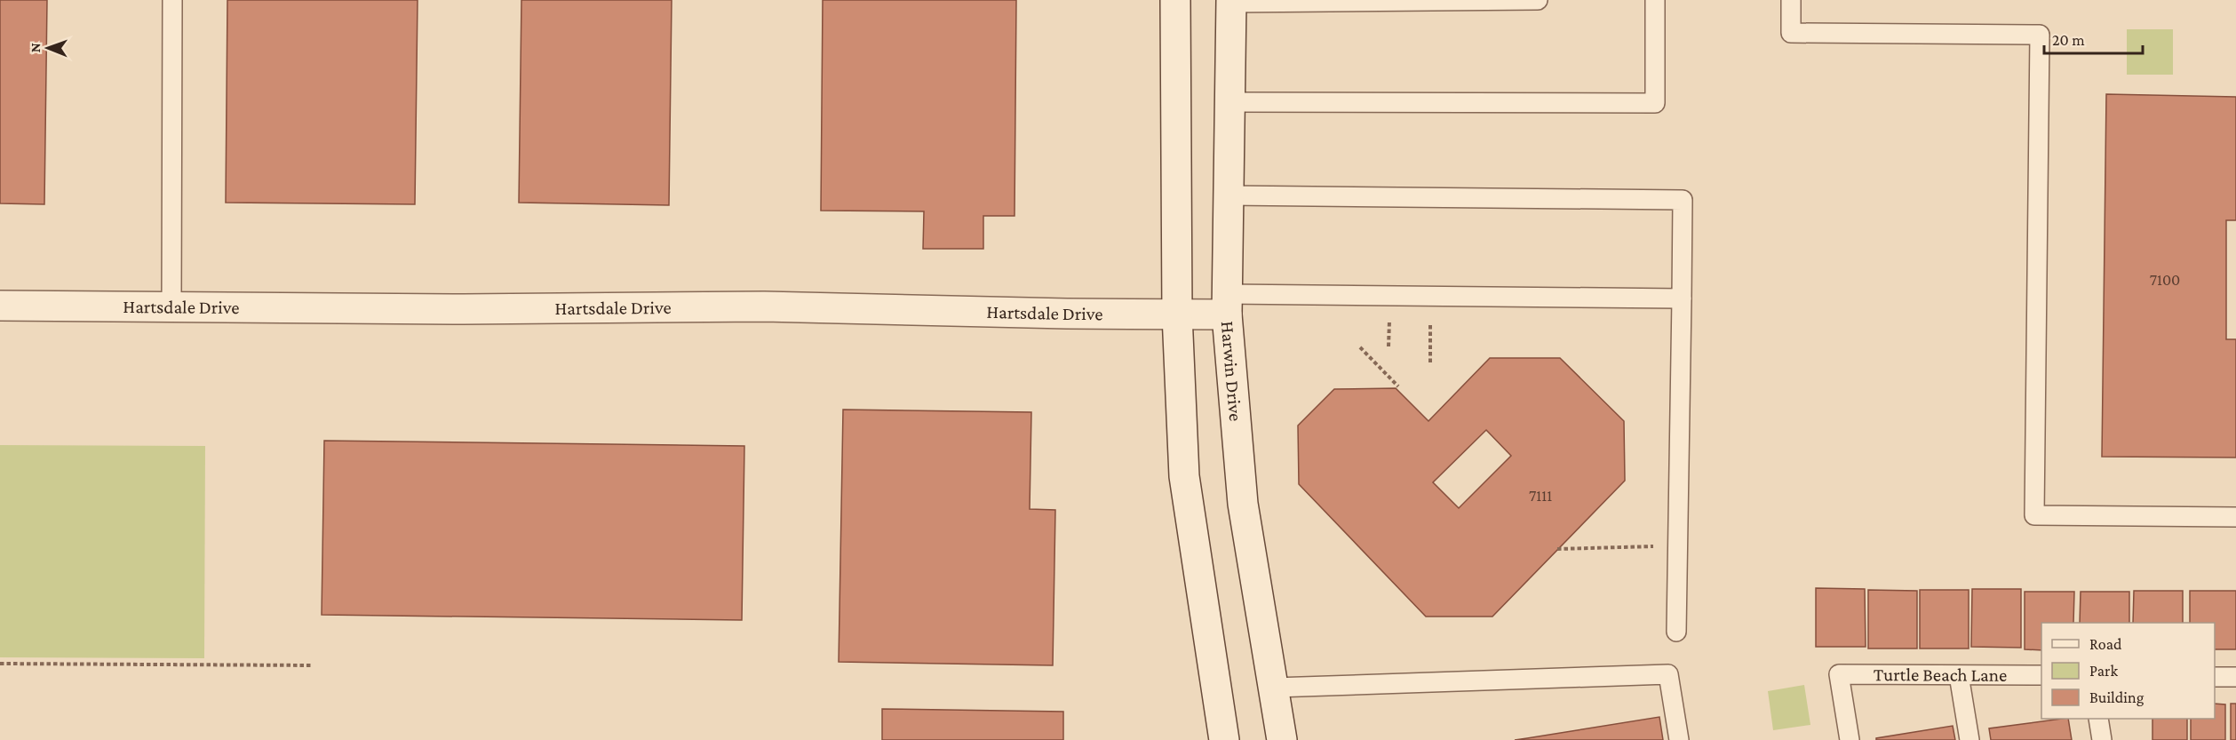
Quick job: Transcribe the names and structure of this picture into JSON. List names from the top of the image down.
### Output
{
  "streets": {
    "main road": ["Hartsdale Drive", "Harwin Drive"],
    "lane": ["Turtle Beach Lane"]
  },
  "crossings": [
    ["Hartsdale Drive", "Harwin Drive"]
  ],
  "house_numbers": ["7100", "7111"],
  "legend": ["Road", "Park", "Building"],
  "scale_bar": "20 m",
  "north": "left"
}
